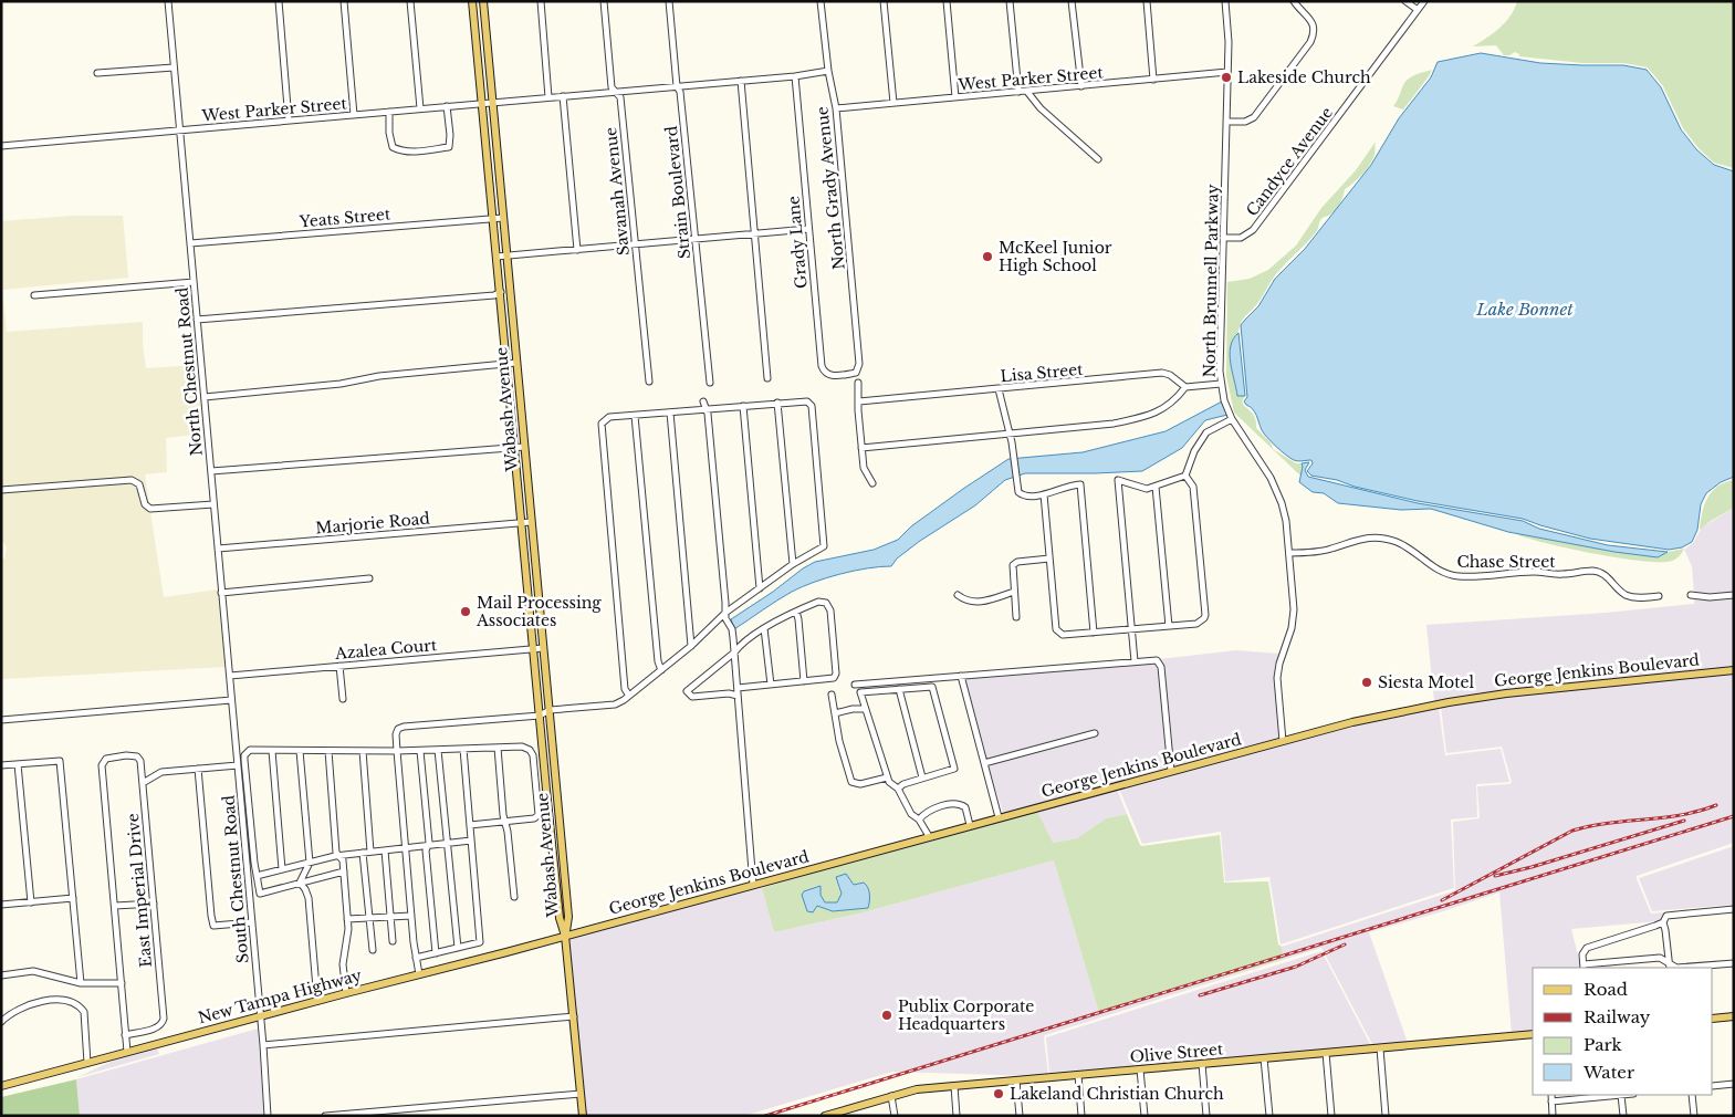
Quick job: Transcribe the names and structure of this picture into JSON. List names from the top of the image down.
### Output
{
  "streets": {
    "main road": [
      "Wabash Avenue",
      "George Jenkins Boulevard",
      "New Tampa Highway",
      "Olive Street"
    ],
    "street": [
      "West Parker Street",
      "Candyce Avenue",
      "North Grady Avenue",
      "Savanah Avenue",
      "Strain Boulevard",
      "Yeats Street",
      "Grady Lane",
      "North Brunnell Parkway",
      "North Chestnut Road",
      "Lisa Street",
      "Marjorie Road",
      "Chase Street",
      "Azalea Court",
      "South Chestnut Road",
      "East Imperial Drive"
    ]
  },
  "crossings": [
    ["West Parker Street", "North Grady Avenue"],
    ["West Parker Street", "North Brunnell Parkway"],
    ["West Parker Street", "North Chestnut Road"],
    ["West Parker Street", "Wabash Avenue"],
    ["Candyce Avenue", "North Brunnell Parkway"],
    ["North Grady Avenue", "Grady Lane"],
    ["Yeats Street", "North Chestnut Road"],
    ["Yeats Street", "Wabash Avenue"],
    ["North Brunnell Parkway", "Chase Street"],
    ["North Brunnell Parkway", "George Jenkins Boulevard"],
    ["North Chestnut Road", "Marjorie Road"],
    ["North Chestnut Road", "Azalea Court"],
    ["North Chestnut Road", "South Chestnut Road"],
    ["Wabash Avenue", "Marjorie Road"],
    ["Wabash Avenue", "Azalea Court"],
    ["Wabash Avenue", "George Jenkins Boulevard"],
    ["Wabash Avenue", "New Tampa Highway"],
    ["George Jenkins Boulevard", "New Tampa Highway"],
    ["South Chestnut Road", "New Tampa Highway"]
  ],
  "water": ["Lake Bonnet"],
  "places": [
    "Lakeside Church",
    "McKeel Junior High School",
    "Mail Processing Associates",
    "Siesta Motel",
    "Publix Corporate Headquarters",
    "Lakeland Christian Church"
  ],
  "legend": [
    "Road",
    "Railway",
    "Park",
    "Water"
  ]
}
